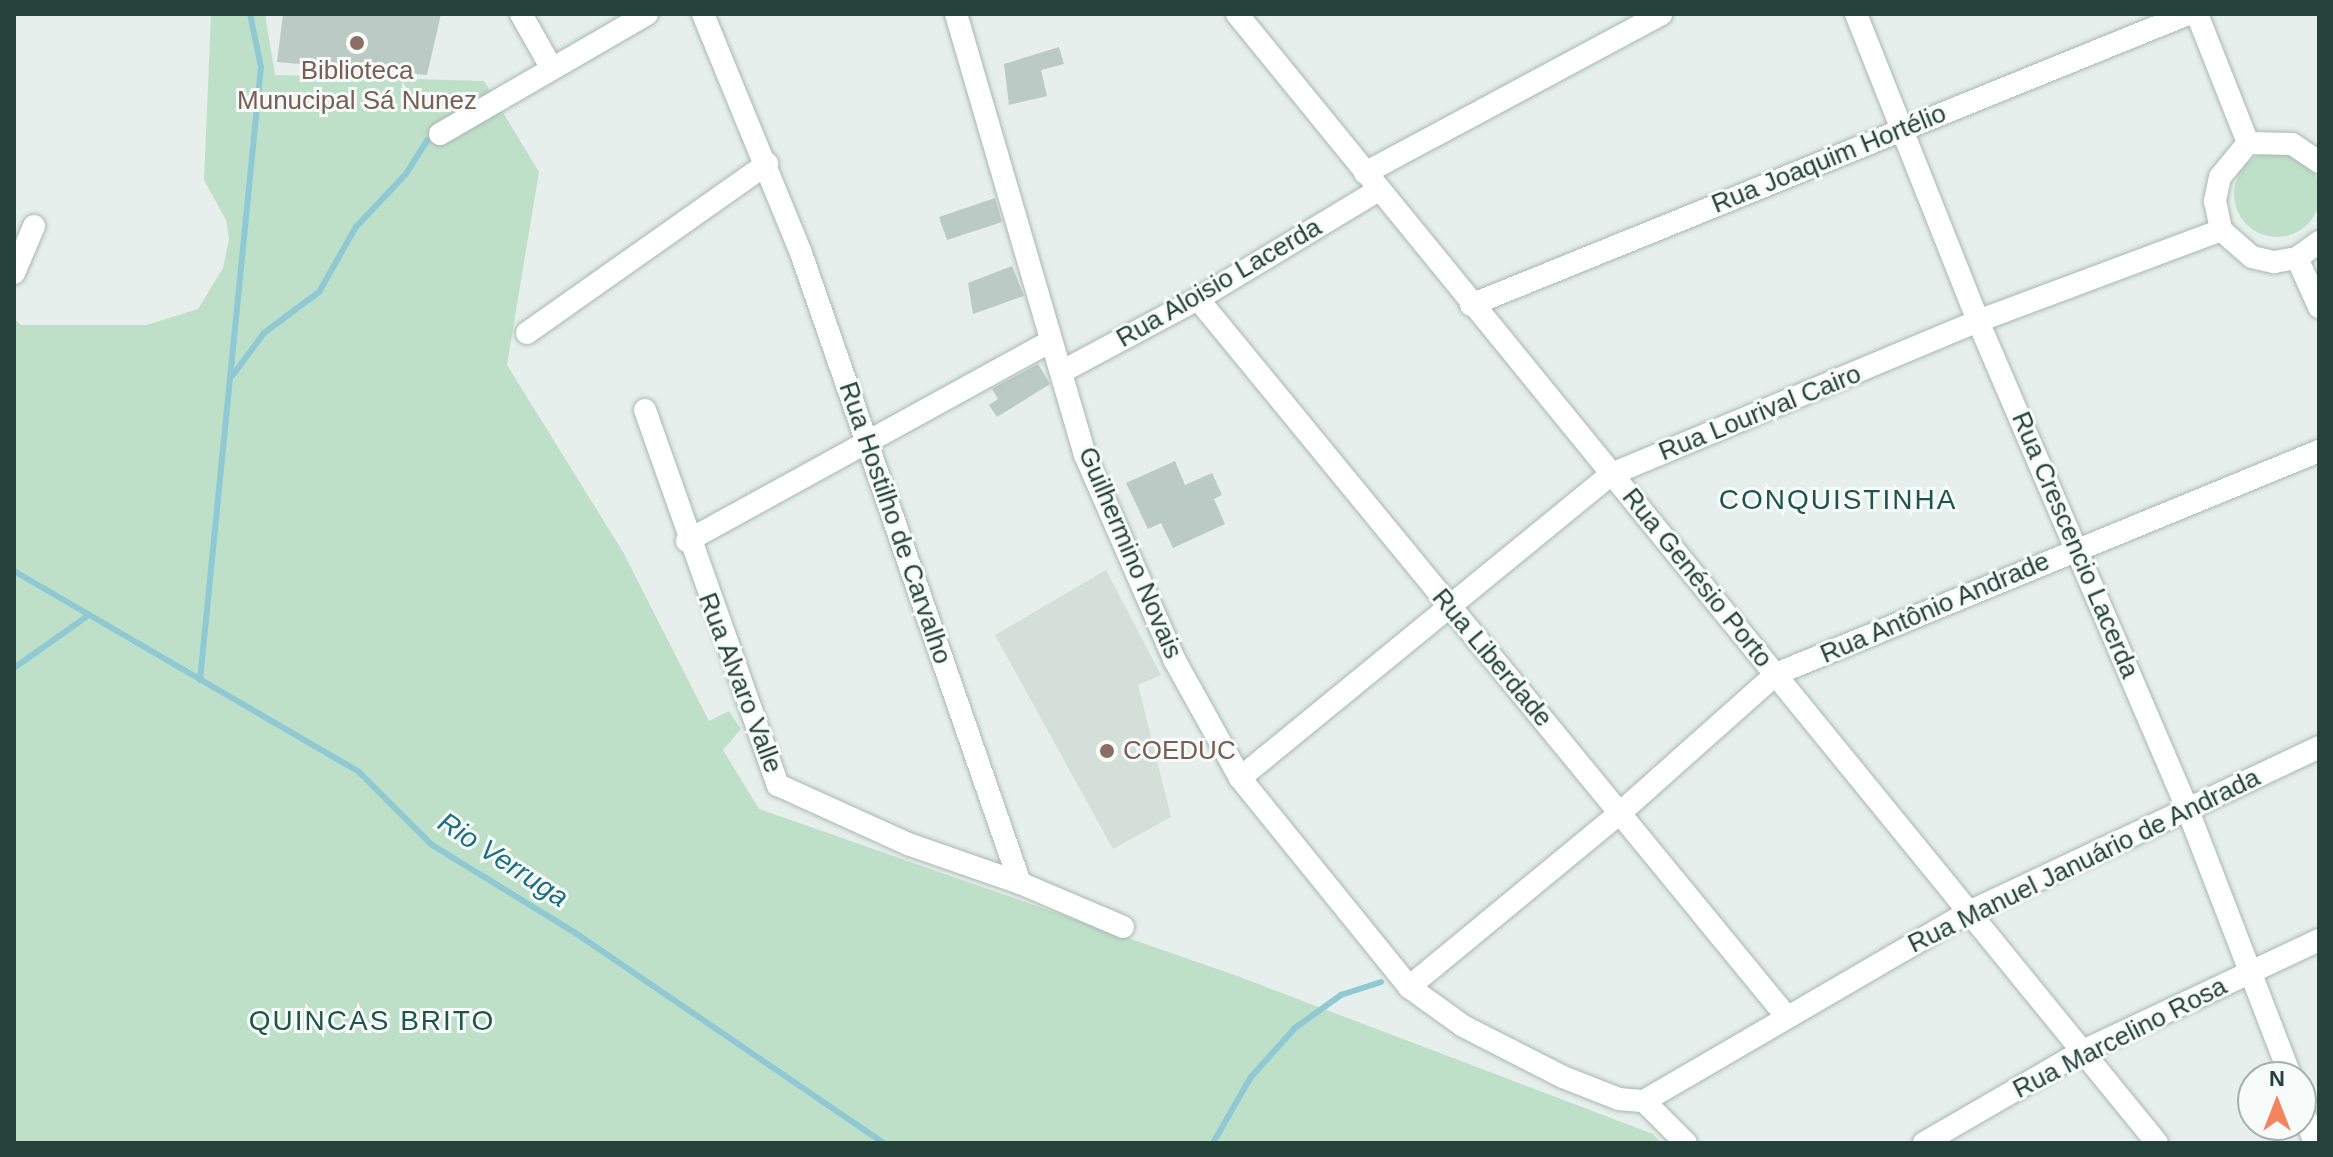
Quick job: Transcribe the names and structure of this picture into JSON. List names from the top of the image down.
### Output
{
  "streets": {
    "street": [
      "Rua Joaquim Hortélio",
      "Rua Aloisio Lacerda",
      "Rua Lourival Cairo",
      "Rua Hostilho de Carvalho",
      "Rua Crescencio Lacerda",
      "Guilhermino Novais",
      "Rua Genésio Porto",
      "Rua Antônio Andrade",
      "Rua Liberdade",
      "Rua Alvaro Valle",
      "Rua Manuel Januário de Andrada",
      "Rua Marcelino Rosa"
    ]
  },
  "crossings": [
    ["Rua Joaquim Hortélio", "Rua Crescencio Lacerda"],
    ["Rua Joaquim Hortélio", "Rua Genésio Porto"],
    ["Rua Aloisio Lacerda", "Guilhermino Novais"],
    ["Rua Aloisio Lacerda", "Rua Genésio Porto"],
    ["Rua Aloisio Lacerda", "Rua Liberdade"],
    ["Rua Lourival Cairo", "Rua Crescencio Lacerda"],
    ["Rua Lourival Cairo", "Guilhermino Novais"],
    ["Rua Lourival Cairo", "Rua Genésio Porto"],
    ["Rua Lourival Cairo", "Rua Liberdade"],
    ["Rua Hostilho de Carvalho", "Rua Alvaro Valle"],
    ["Rua Crescencio Lacerda", "Rua Antônio Andrade"],
    ["Rua Crescencio Lacerda", "Rua Manuel Januário de Andrada"],
    ["Rua Crescencio Lacerda", "Rua Marcelino Rosa"],
    ["Guilhermino Novais", "Rua Antônio Andrade"],
    ["Guilhermino Novais", "Rua Manuel Januário de Andrada"],
    ["Rua Genésio Porto", "Rua Antônio Andrade"],
    ["Rua Genésio Porto", "Rua Manuel Januário de Andrada"],
    ["Rua Genésio Porto", "Rua Marcelino Rosa"],
    ["Rua Antônio Andrade", "Rua Liberdade"],
    ["Rua Liberdade", "Rua Manuel Januário de Andrada"]
  ],
  "districts": ["CONQUISTINHA", "QUINCAS BRITO"],
  "water": ["Rio Verruga"],
  "places": ["Biblioteca Munucipal Sá Nunez", "COEDUC"],
  "north": "top"
}
